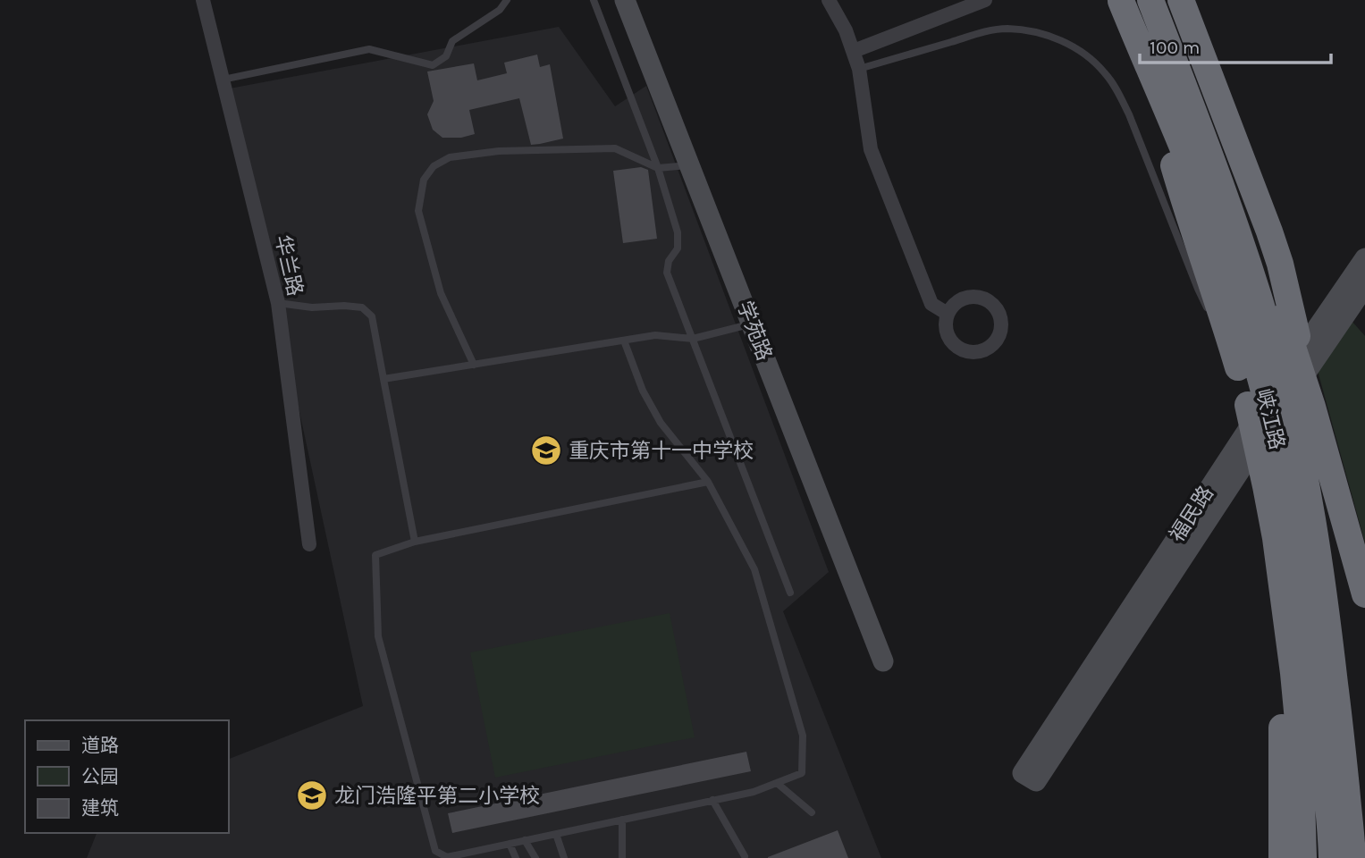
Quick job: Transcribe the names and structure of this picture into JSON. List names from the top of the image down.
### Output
{
  "streets": {
    "highway": ["峡江路"],
    "street": ["华兰路", "学苑路", "福民路"]
  },
  "places": {
    "school or university": ["重庆市第十一中学校", "龙门浩隆平第二小学校"]
  },
  "legend": ["道路", "公园", "建筑"],
  "scale_bar": "100 m"
}
